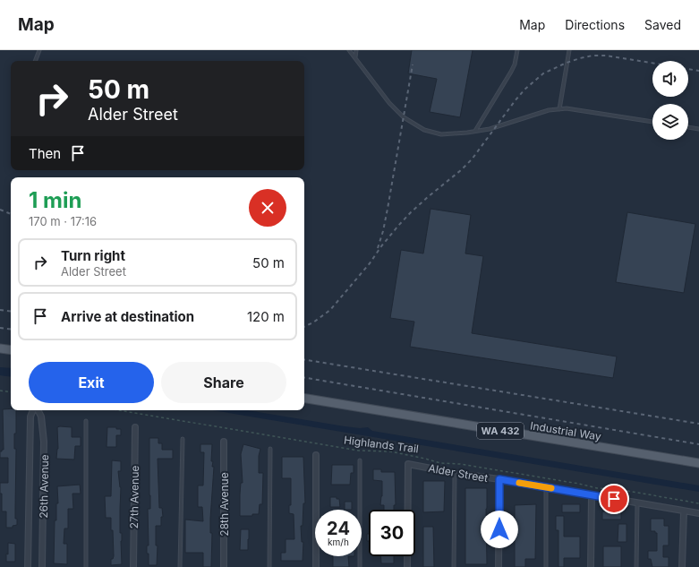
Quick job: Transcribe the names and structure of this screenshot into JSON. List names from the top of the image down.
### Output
{
  "streets": {
    "main road": ["WA 432", "Industrial Way"],
    "street": [
      "Alder Street",
      "26th Avenue",
      "27th Avenue",
      "28th Avenue"
    ],
    "path": ["Highlands Trail"]
  },
  "page": {
    "header": "Map",
    "nav": ["Map", "Directions", "Saved"],
    "turn": ["50 m", "Alder Street"],
    "then": "Then",
    "heading": ["1 min", "170 m · 17:16"],
    "list": [
      {
        "name": "Turn right",
        "note": "Alder Street",
        "value": "50 m"
      },
      {
        "name": "Arrive at destination",
        "value": "120 m"
      }
    ],
    "buttons": ["Exit", "Share"],
    "speed": "24 km/h",
    "limit": "30"
  }
}
